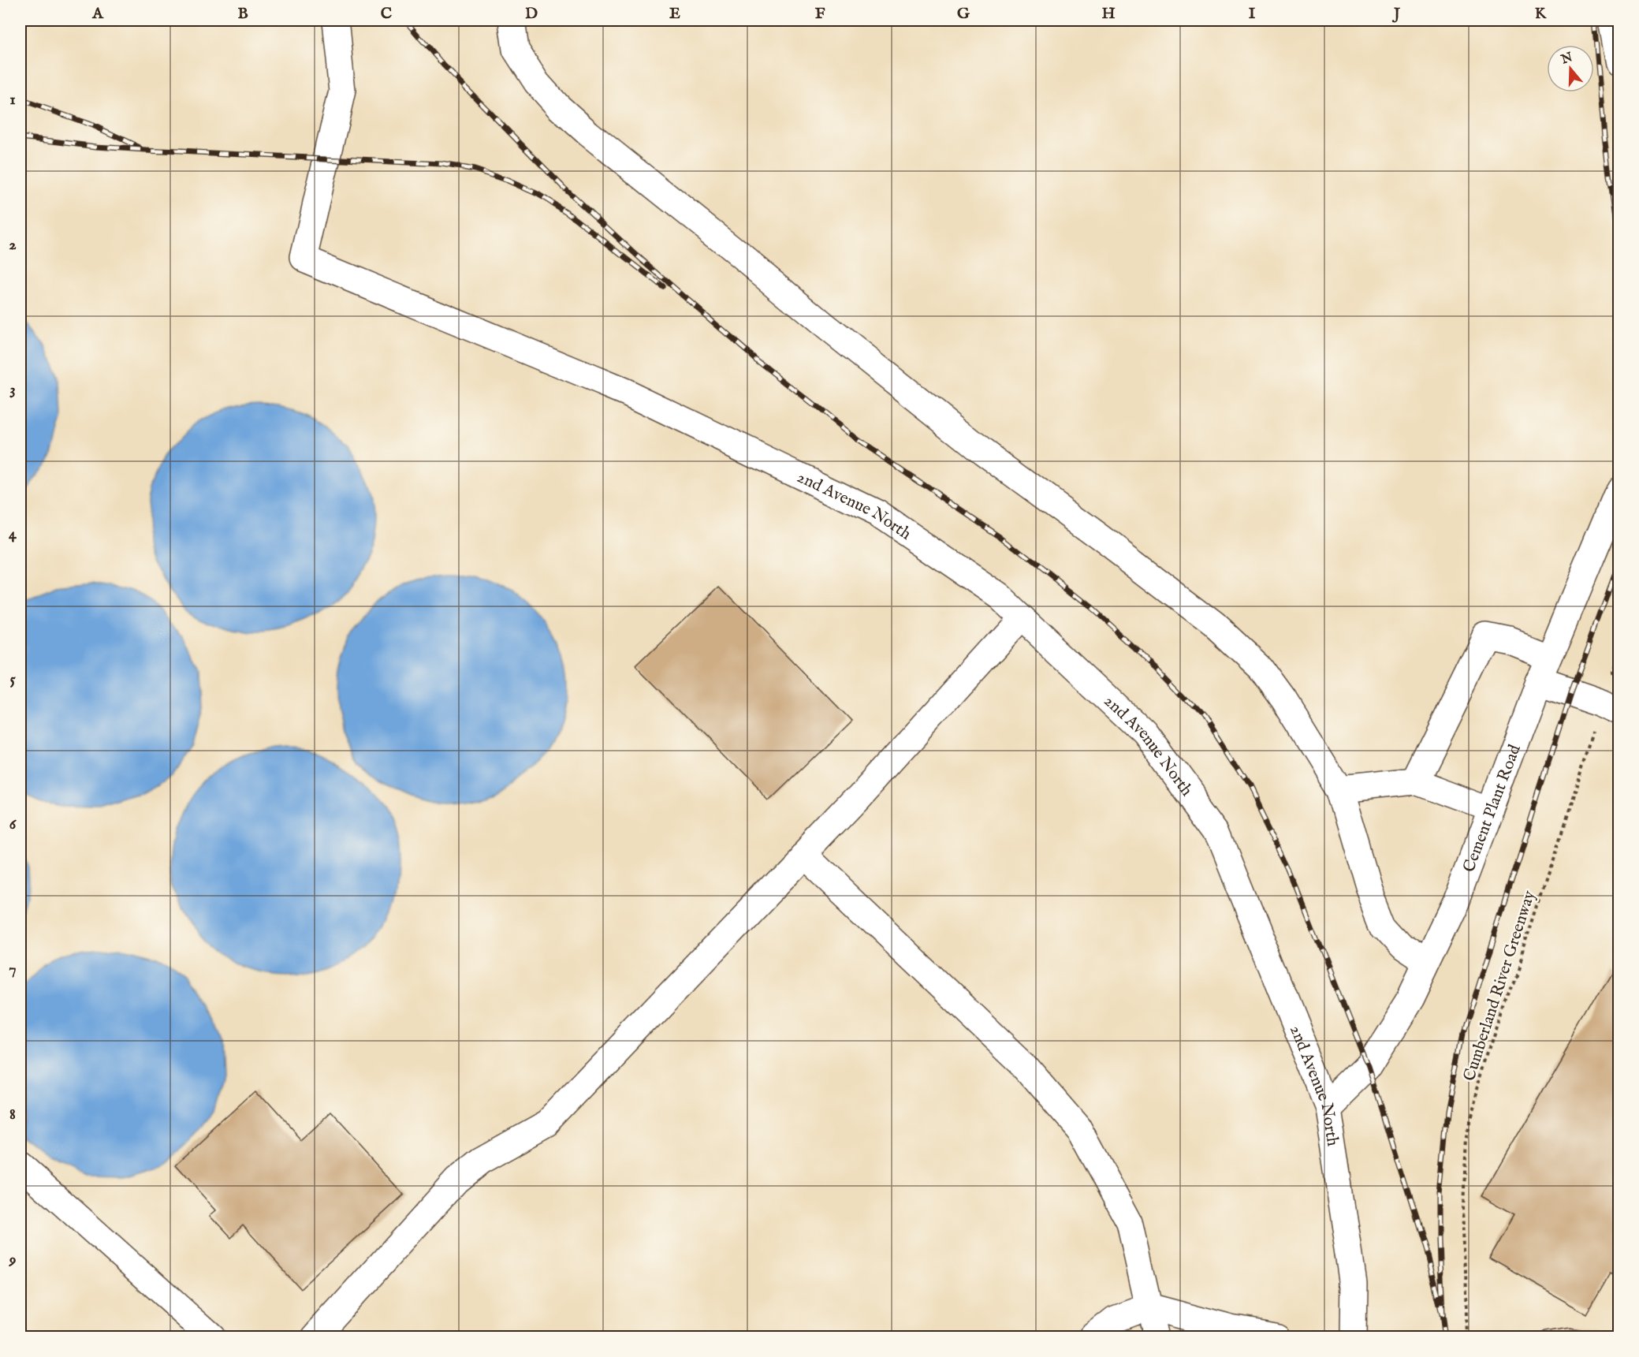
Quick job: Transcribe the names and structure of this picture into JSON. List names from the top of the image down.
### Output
{
  "streets": {
    "street": ["2nd Avenue North", "Cement Plant Road"],
    "path": ["Cumberland River Greenway"]
  },
  "crossings": [
    ["2nd Avenue North", "Cement Plant Road"]
  ],
  "north": "top",
  "grid": {
    "columns": [
      "A",
      "B",
      "C",
      "D",
      "E",
      "F",
      "G",
      "H",
      "I",
      "J",
      "K"
    ],
    "rows": [
      "1",
      "2",
      "3",
      "4",
      "5",
      "6",
      "7",
      "8",
      "9"
    ]
  }
}
